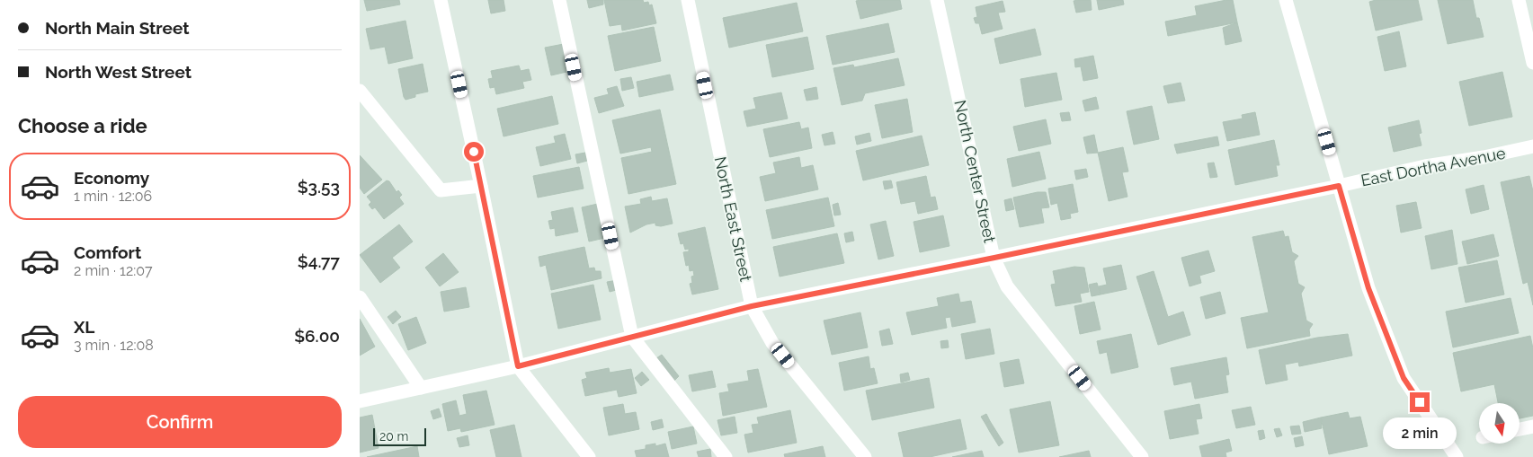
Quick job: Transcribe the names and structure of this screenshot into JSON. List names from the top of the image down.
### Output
{
  "streets": {
    "street": ["East Dortha Avenue", "North Center Street", "North East Street"]
  },
  "crossings": [
    ["East Dortha Avenue", "North Center Street"],
    ["East Dortha Avenue", "North East Street"]
  ],
  "scale_bar": "20 m",
  "north": "bottom",
  "page": {
    "banner": ["North Main Street", "North West Street"],
    "heading": "Choose a ride",
    "list": [
      {
        "name": "Economy",
        "note": "1 min · 12:06",
        "value": "$3.53"
      },
      {
        "name": "Comfort",
        "note": "2 min · 12:07",
        "value": "$4.77"
      },
      {
        "name": "XL",
        "note": "3 min · 12:08",
        "value": "$6.00"
      }
    ],
    "buttons": "Confirm",
    "bubble": "2 min",
    "scale": "20 m"
  }
}
